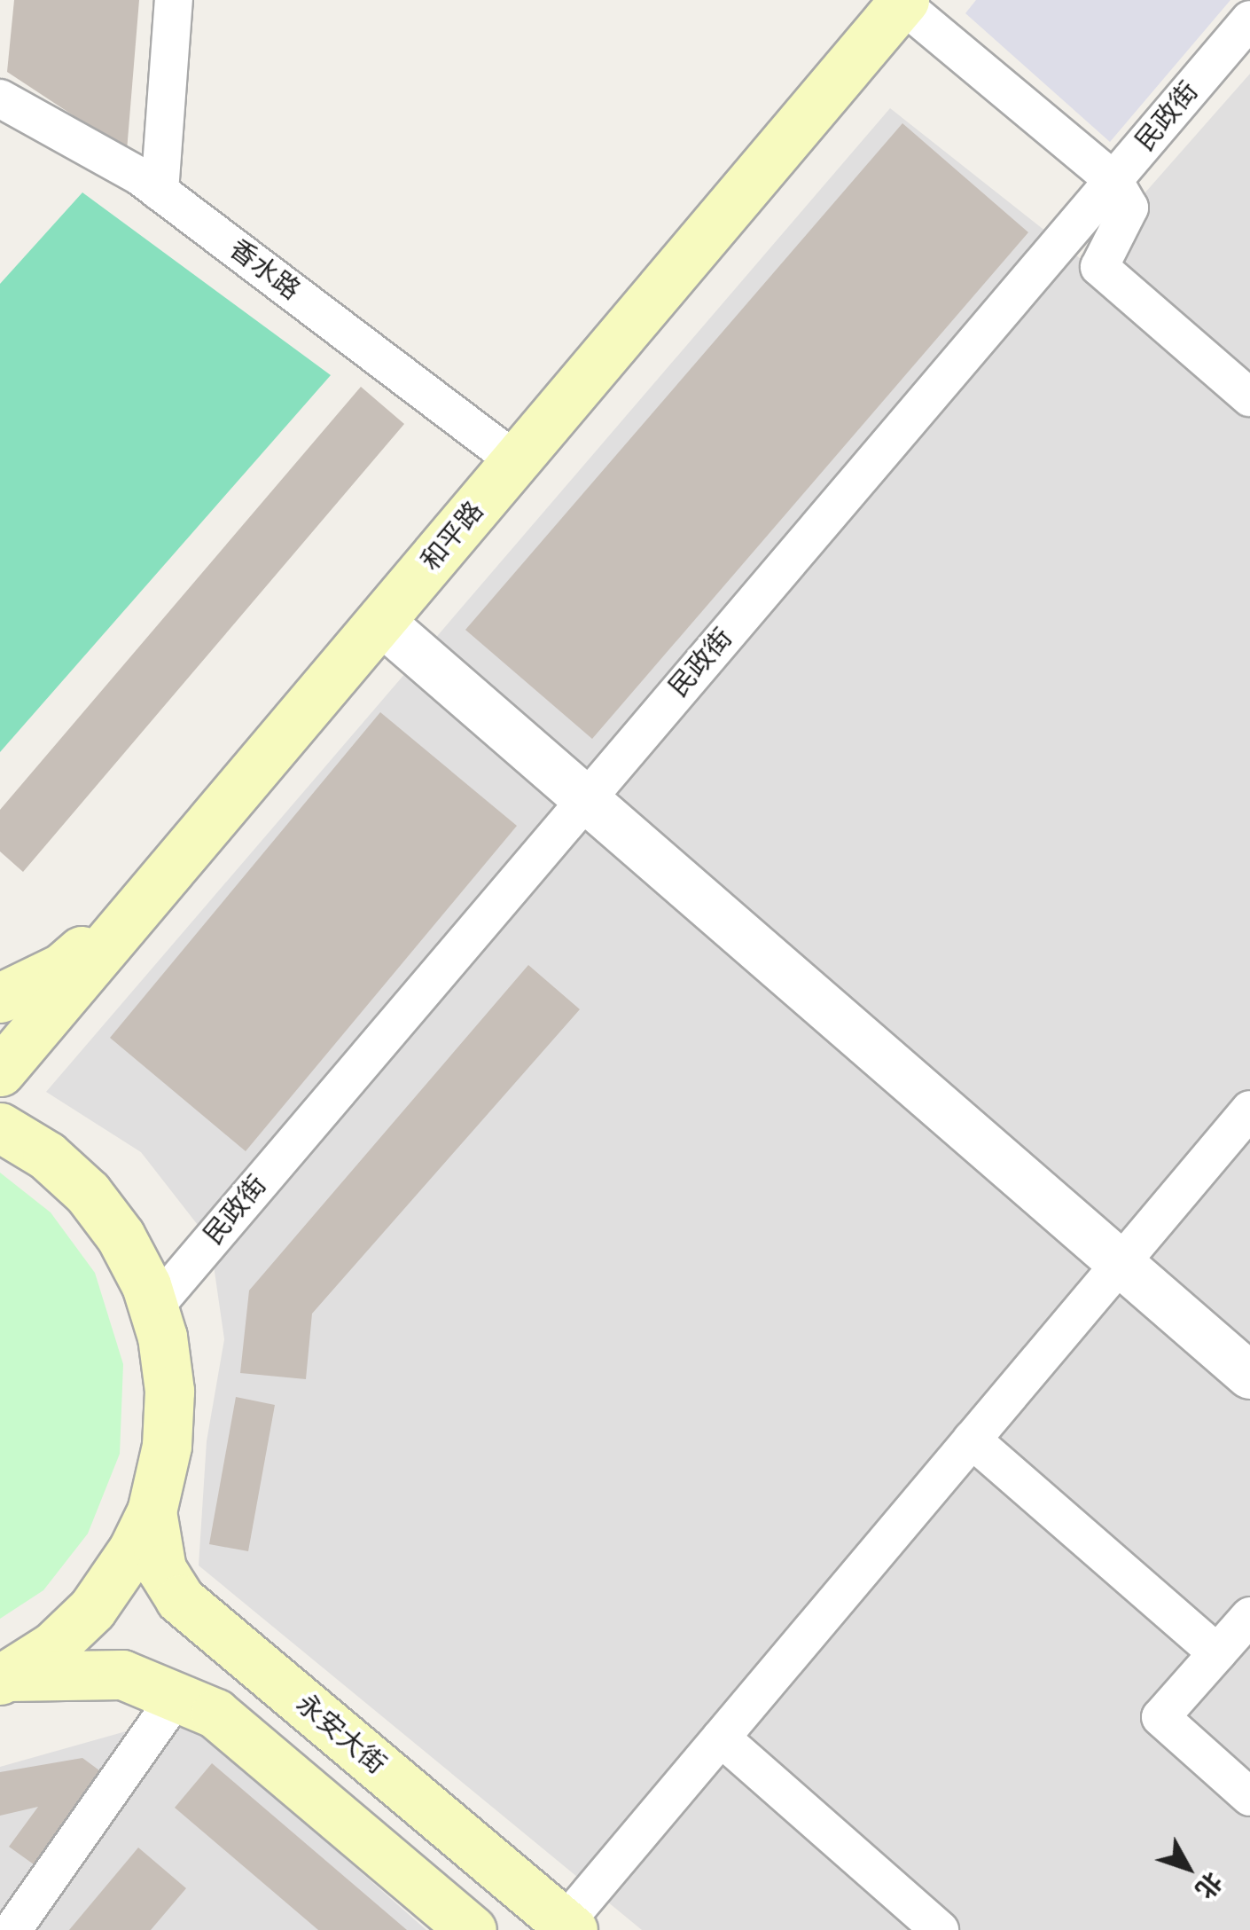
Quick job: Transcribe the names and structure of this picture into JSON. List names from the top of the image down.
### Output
{
  "streets": {
    "main road": ["和平路", "永安大街"],
    "street": ["民政街", "香水路"]
  },
  "crossings": [
    ["香水路", "和平路"]
  ],
  "north": "bottom right"
}
